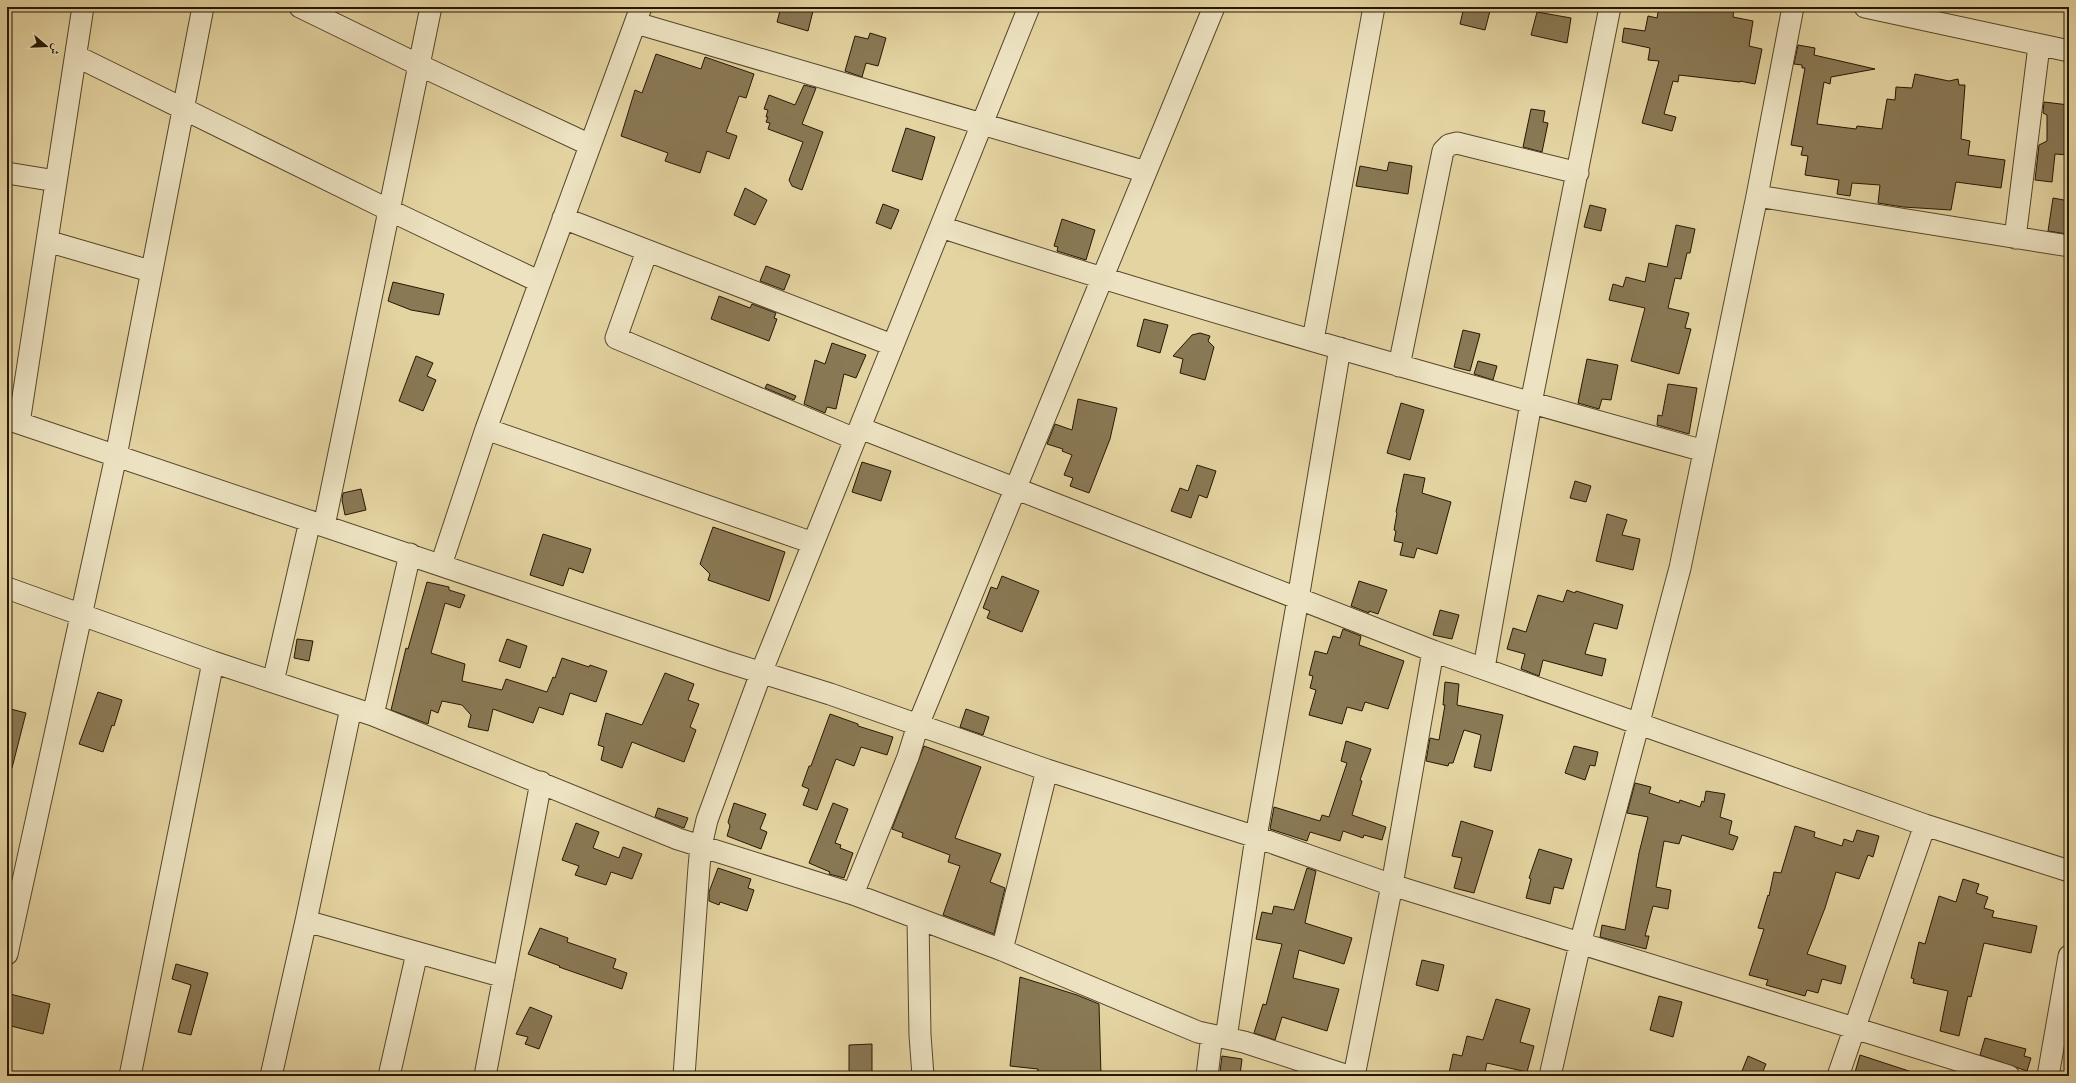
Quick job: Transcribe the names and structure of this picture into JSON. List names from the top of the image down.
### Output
{
  "north": "right"
}
